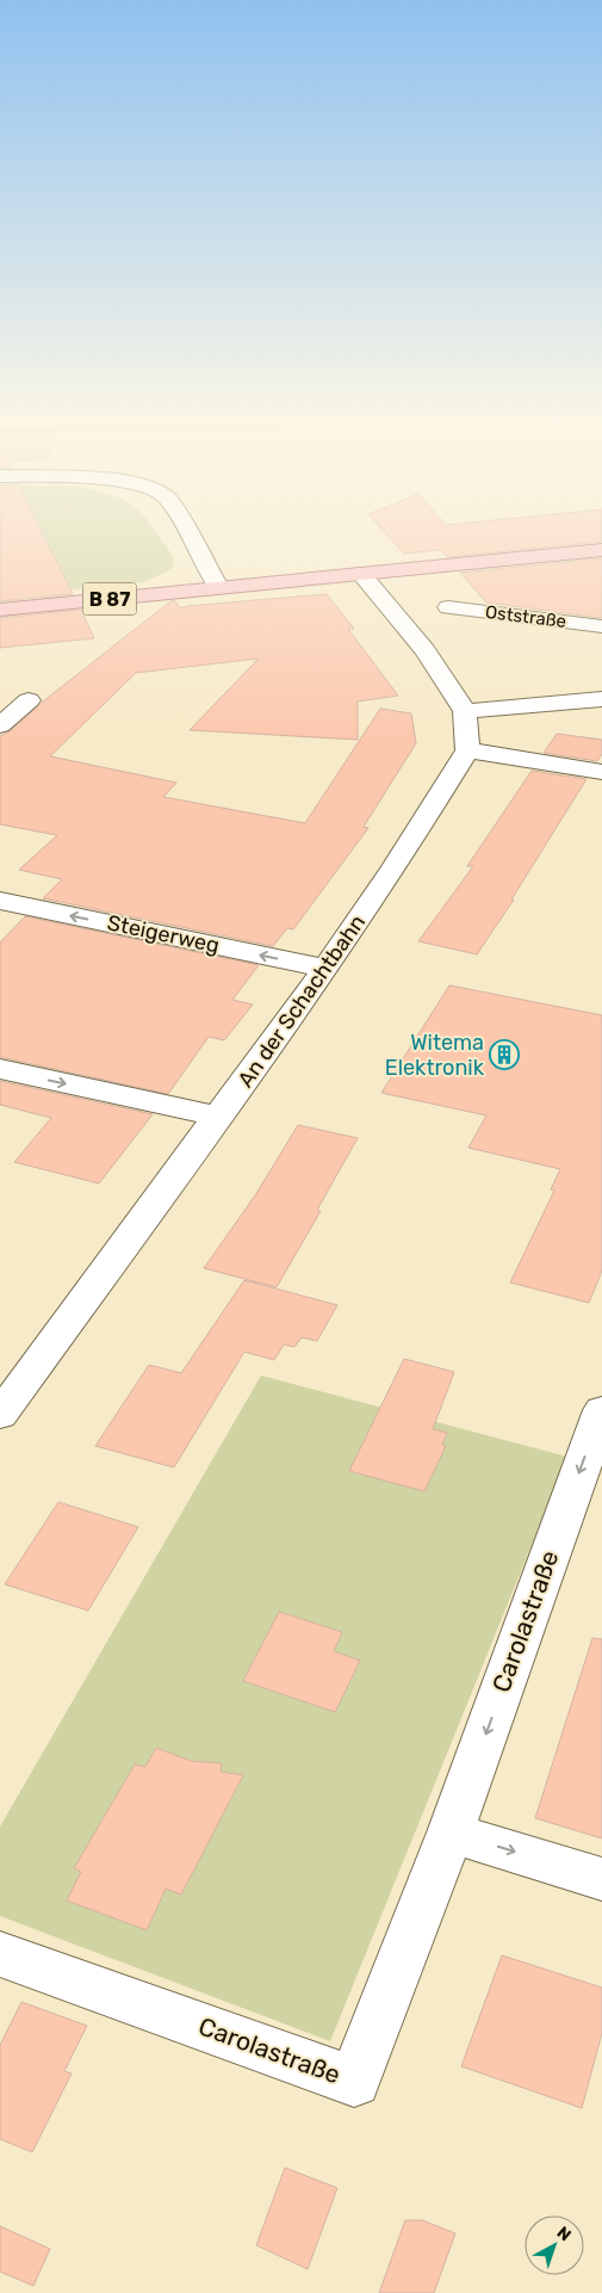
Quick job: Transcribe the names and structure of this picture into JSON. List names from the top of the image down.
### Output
{
  "streets": {
    "main road": ["B 87"],
    "street": [
      "Oststraße",
      "Steigerweg",
      "An der Schachtbahn",
      "Carolastraße"
    ]
  },
  "crossings": [
    ["Steigerweg", "An der Schachtbahn"]
  ],
  "one_way": ["Carolastraße"],
  "places": {
    "building": ["Witema Elektronik"]
  },
  "north": "top right"
}
